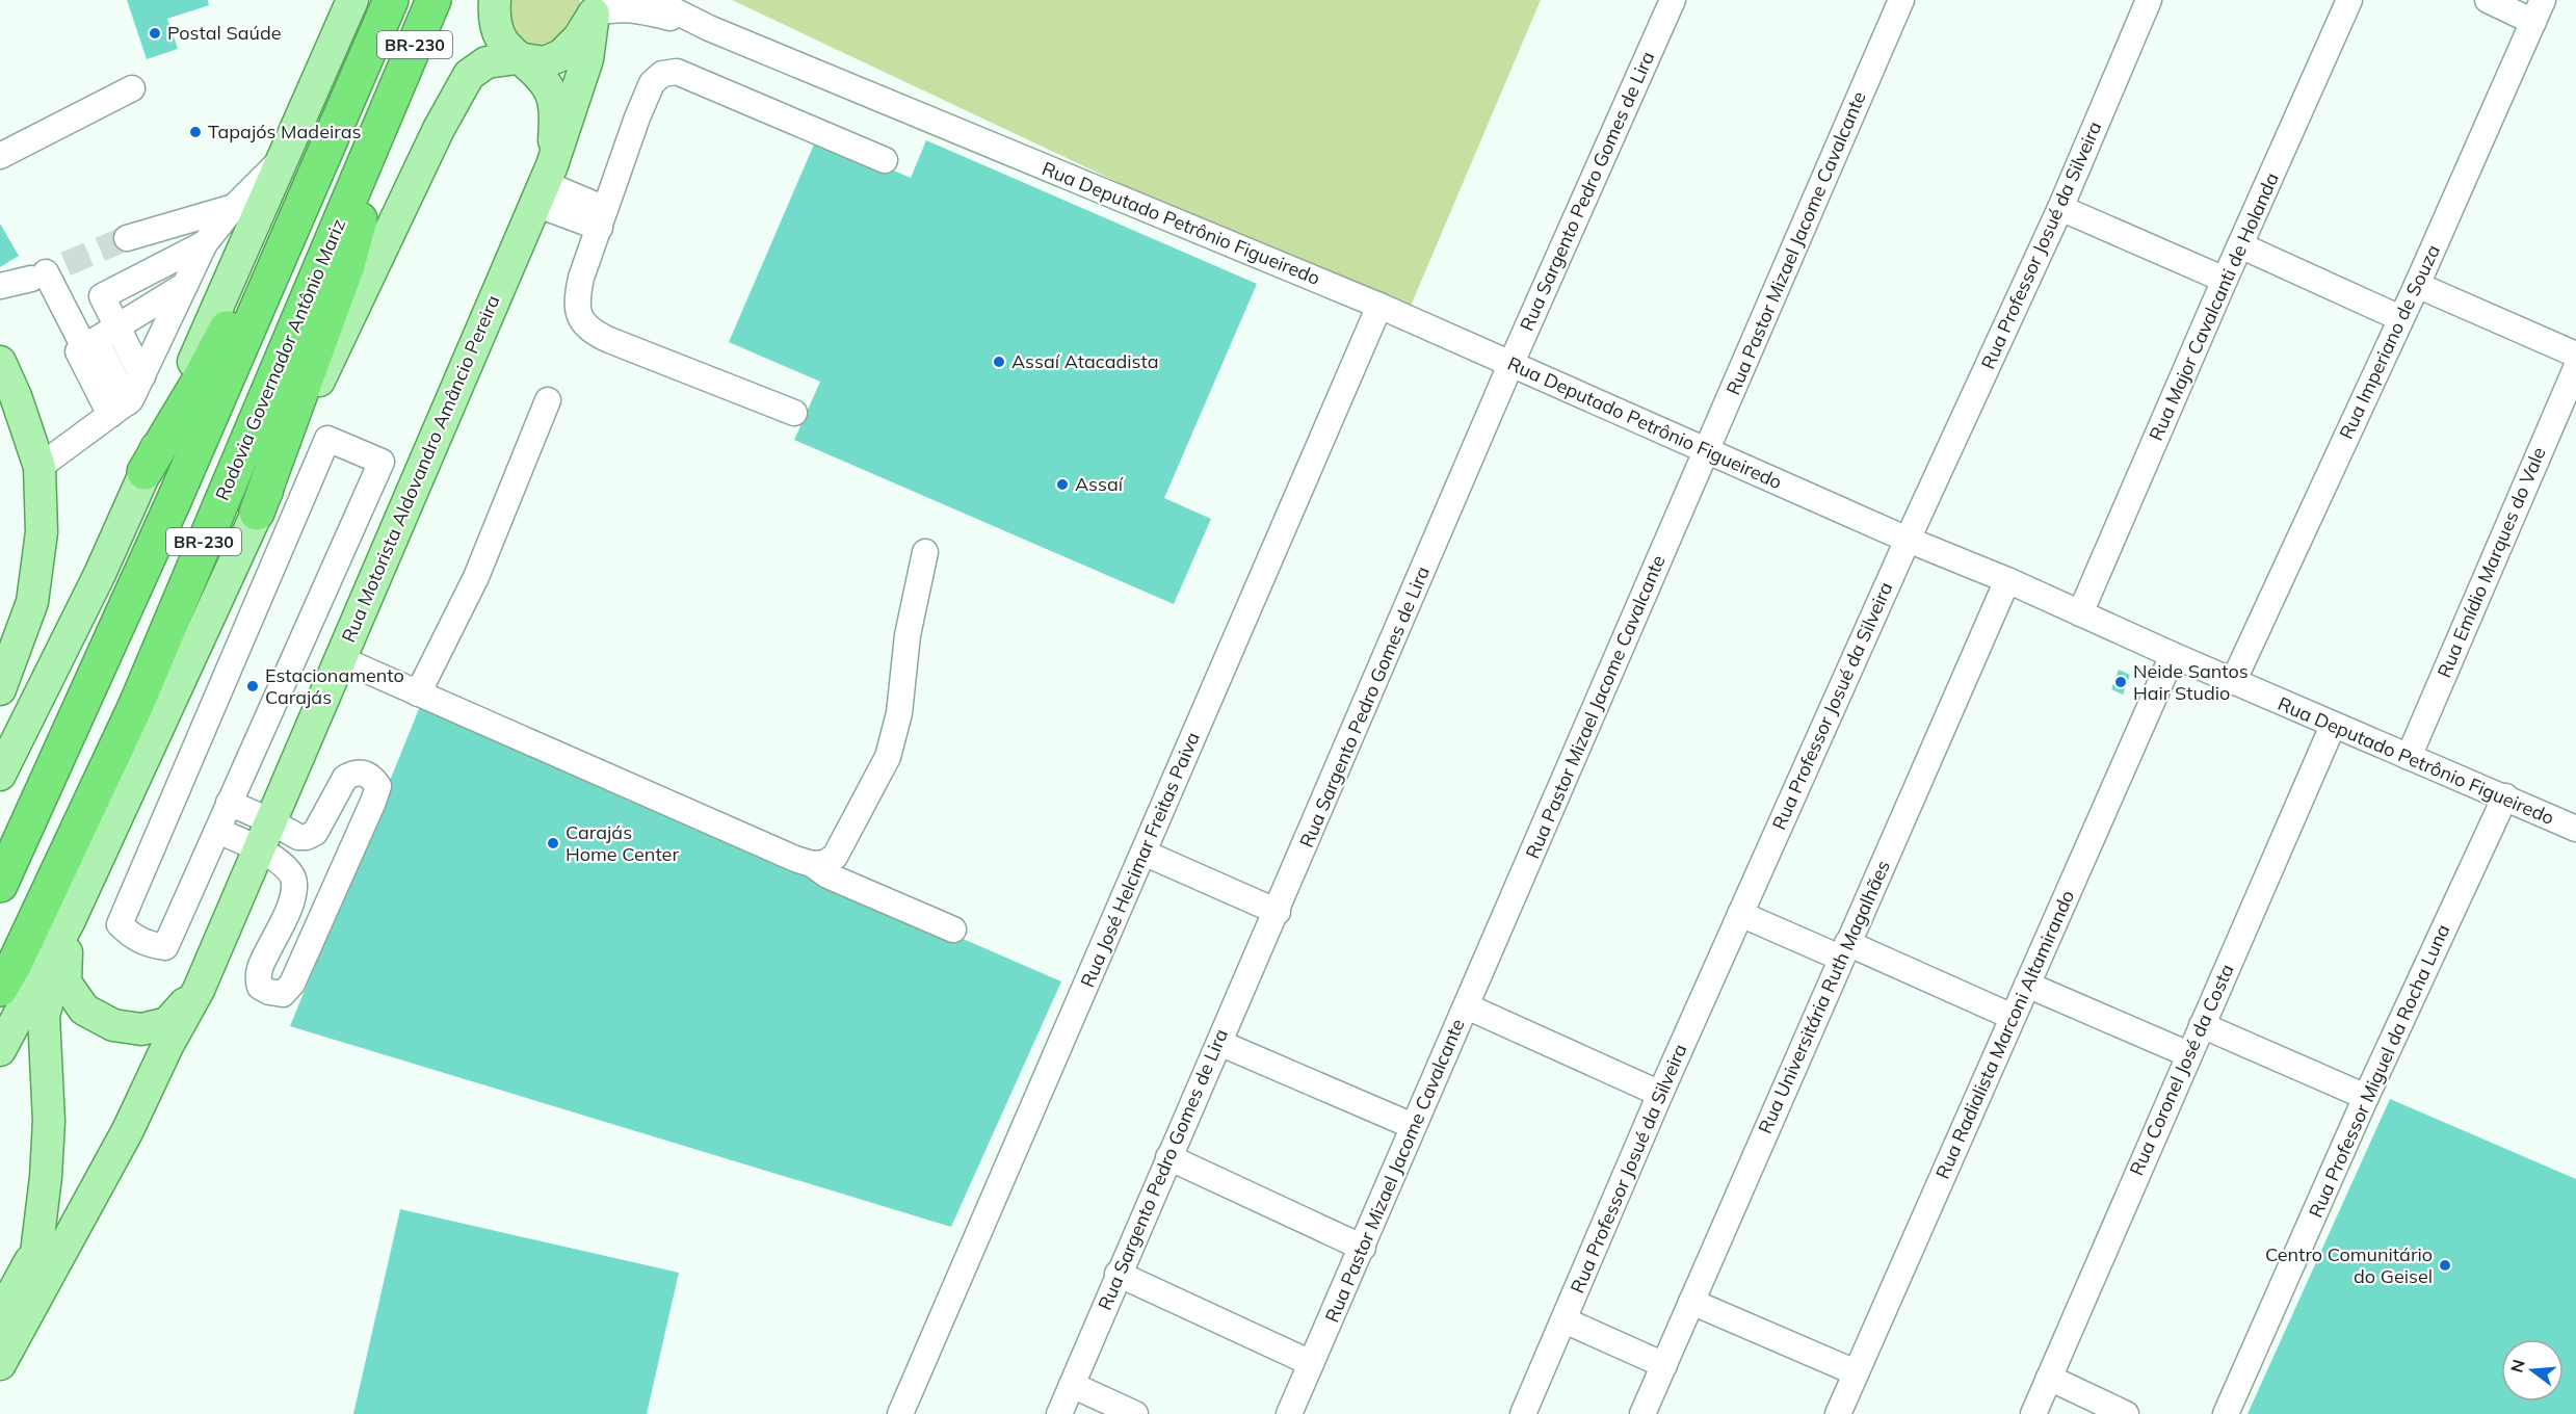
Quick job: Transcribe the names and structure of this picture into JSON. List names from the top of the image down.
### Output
{
  "streets": {
    "highway": ["BR-230", "Rodovia Governador Antônio Mariz"],
    "main road": ["Rua Motorista Aldovandro Amâncio Pereira"],
    "street": [
      "Rua Sargento Pedro Gomes de Lira",
      "Rua Deputado Petrônio Figueiredo",
      "Rua Pastor Mizael Jacome Cavalcante",
      "Rua Professor Josué da Silveira",
      "Rua Major Cavalcanti de Holanda",
      "Rua Imperiano de Souza",
      "Rua Emídio Marques do Vale",
      "Rua José Helcimar Freitas Paiva",
      "Rua Universitária Ruth Magalhães",
      "Rua Radialista Marconi Altamirando",
      "Rua Coronel José da Costa",
      "Rua Professor Miguel da Rocha Luna"
    ]
  },
  "crossings": [
    ["Rua Sargento Pedro Gomes de Lira", "Rua Deputado Petrônio Figueiredo"],
    ["Rua Deputado Petrônio Figueiredo", "Rua Pastor Mizael Jacome Cavalcante"],
    ["Rua Deputado Petrônio Figueiredo", "Rua Professor Josué da Silveira"],
    ["Rua Deputado Petrônio Figueiredo", "Rua Major Cavalcanti de Holanda"],
    ["Rua Deputado Petrônio Figueiredo", "Rua Imperiano de Souza"],
    ["Rua Deputado Petrônio Figueiredo", "Rua Motorista Aldovandro Amâncio Pereira"],
    ["Rua Deputado Petrônio Figueiredo", "Rua Emídio Marques do Vale"],
    ["Rua Deputado Petrônio Figueiredo", "Rua José Helcimar Freitas Paiva"],
    ["Rua Deputado Petrônio Figueiredo", "Rua Universitária Ruth Magalhães"],
    ["Rua Deputado Petrônio Figueiredo", "Rua Radialista Marconi Altamirando"],
    ["Rua Deputado Petrônio Figueiredo", "Rua Coronel José da Costa"],
    ["Rua Deputado Petrônio Figueiredo", "Rua Professor Miguel da Rocha Luna"]
  ],
  "places": [
    "Postal Saúde",
    "Tapajós Madeiras",
    "Assaí Atacadista",
    "Assaí",
    "Neide Santos Hair Studio",
    "Estacionamento Carajás",
    "Carajás Home Center",
    "Centro Comunitário do Geisel"
  ],
  "north": "left"
}
